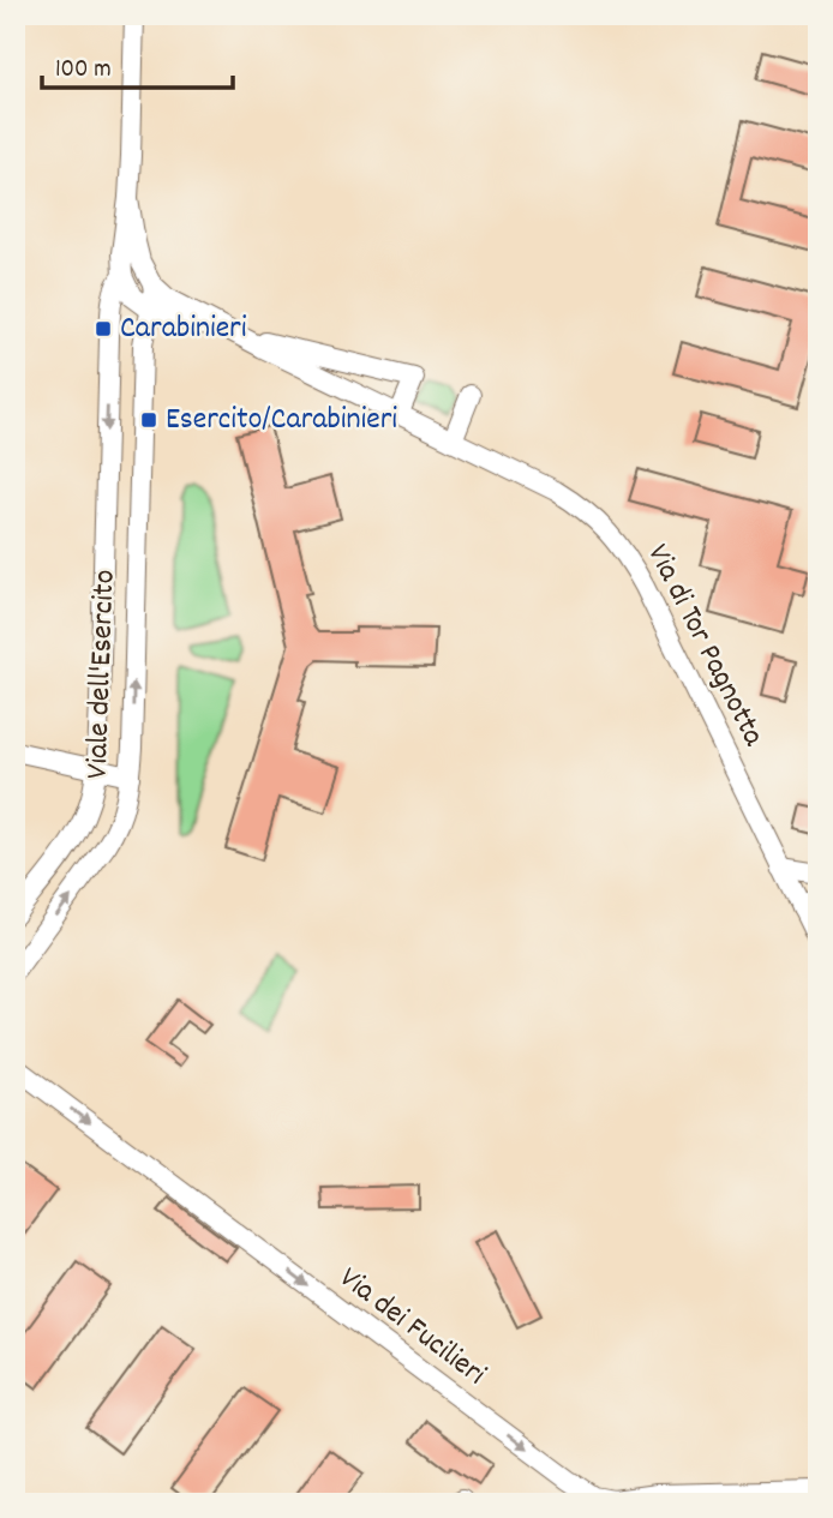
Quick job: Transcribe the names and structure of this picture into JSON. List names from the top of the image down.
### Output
{
  "streets": {
    "street": ["Via di Tor Pagnotta", "Viale dell'Esercito", "Via dei Fucilieri"]
  },
  "crossings": [
    ["Via di Tor Pagnotta", "Viale dell'Esercito"]
  ],
  "one_way": ["Via dei Fucilieri"],
  "places": {
    "transit": ["Carabinieri", "Esercito/Carabinieri"]
  },
  "scale_bar": "100 m"
}
